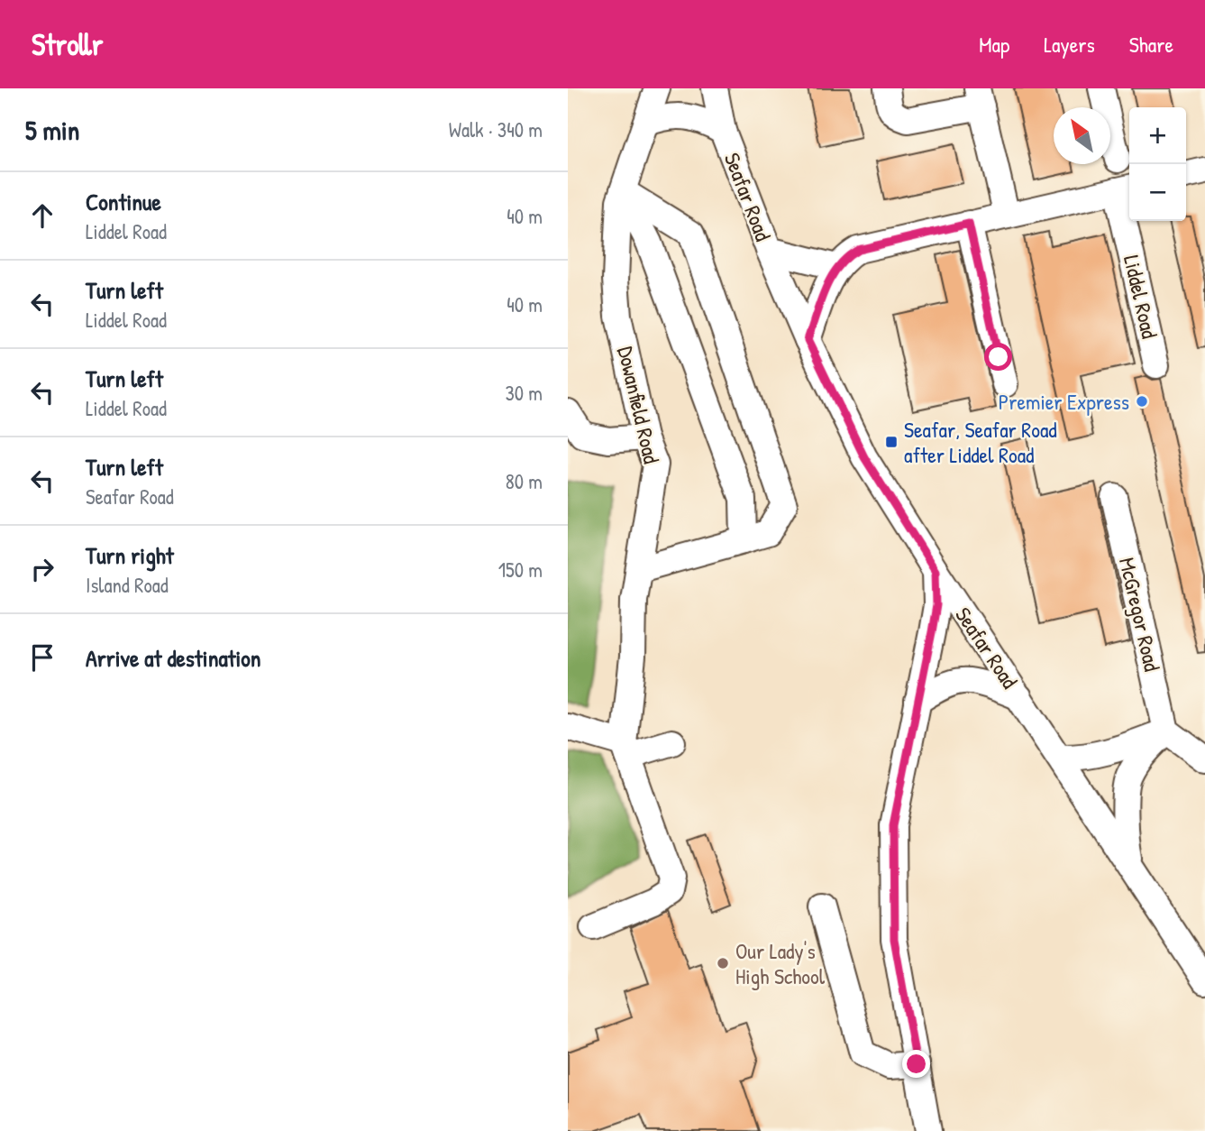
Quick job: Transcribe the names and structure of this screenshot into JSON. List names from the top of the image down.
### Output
{
  "streets": {
    "street": [
      "Seafar Road",
      "Liddel Road",
      "Dowanfield Road",
      "McGregor Road"
    ]
  },
  "places": {
    "other": ["Premier Express", "Our Lady's High School"],
    "transit": ["Seafar, Seafar Road after Liddel Road"]
  },
  "north": "top left",
  "page": {
    "header": "Strollr",
    "nav": ["Map", "Layers", "Share"],
    "heading": ["5 min", "Walk · 340 m"],
    "map_buttons": ["+", "−"],
    "list": [
      ["Continue", "Liddel Road", "40 m"],
      ["Turn left", "Liddel Road", "40 m"],
      ["Turn left", "Liddel Road", "30 m"],
      ["Turn left", "Seafar Road", "80 m"],
      ["Turn right", "Island Road", "150 m"],
      "Arrive at destination"
    ]
  }
}
